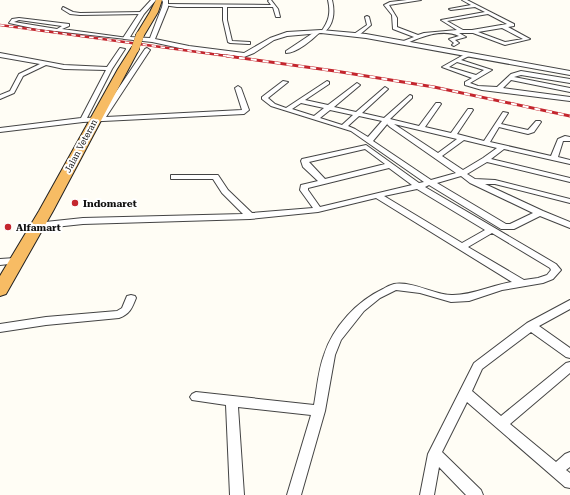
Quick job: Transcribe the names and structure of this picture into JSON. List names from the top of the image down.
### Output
{
  "streets": {
    "highway": ["Jalan Veteran"]
  },
  "places": ["Indomaret", "Alfamart"]
}
